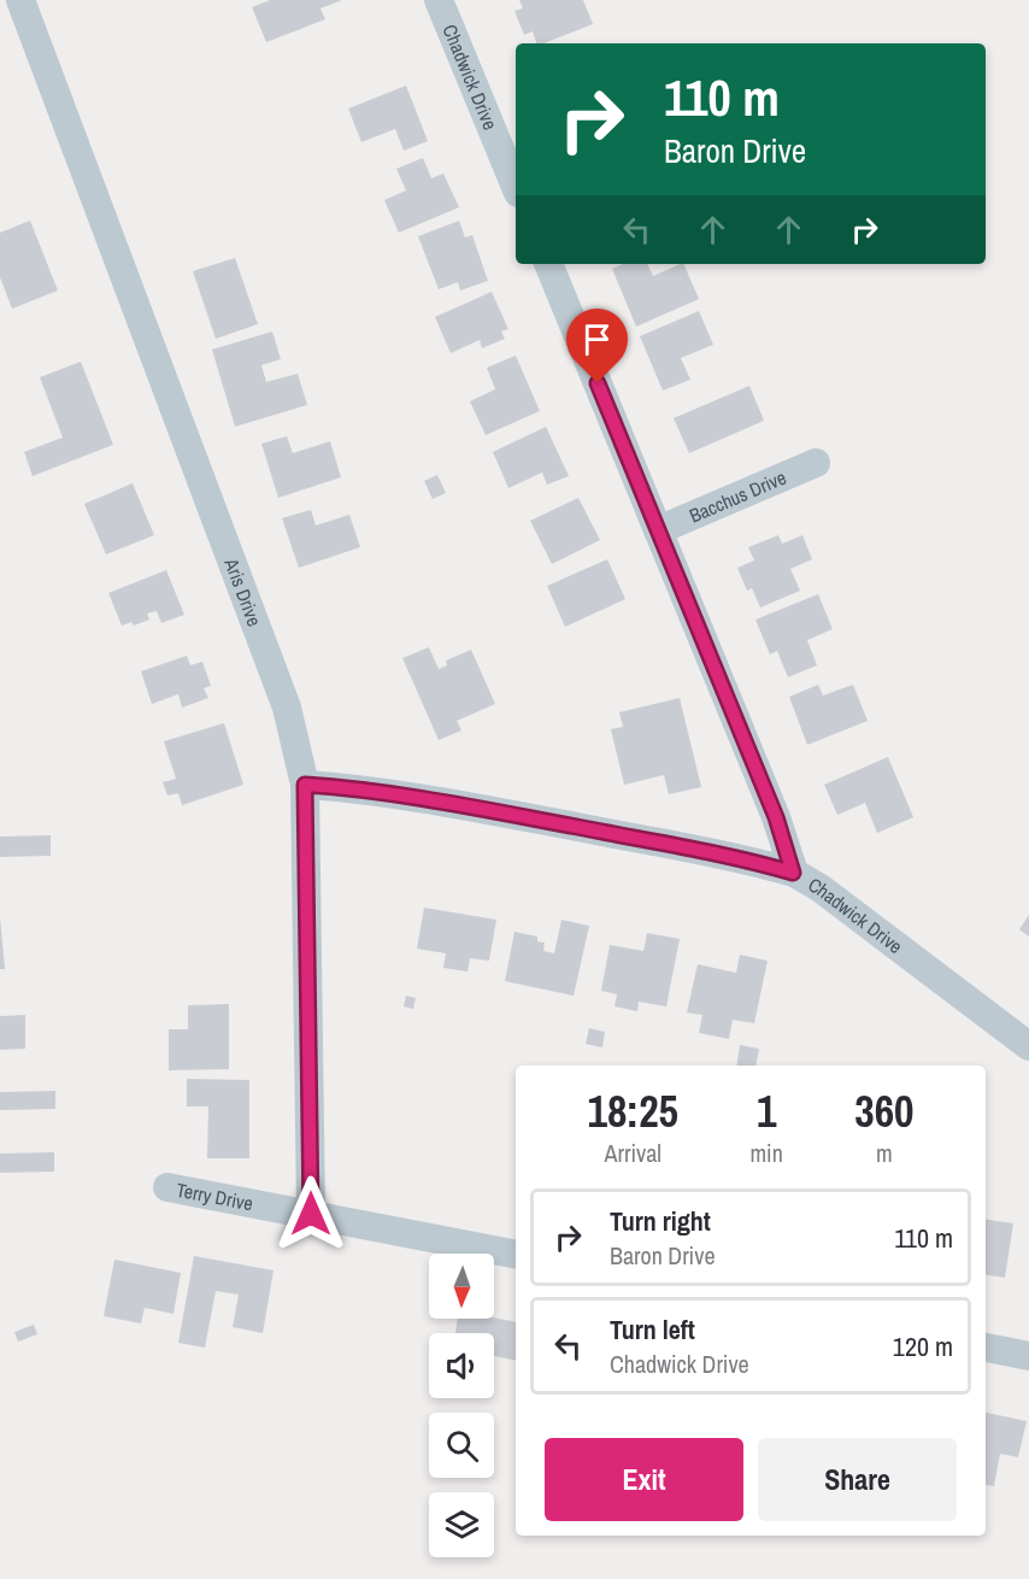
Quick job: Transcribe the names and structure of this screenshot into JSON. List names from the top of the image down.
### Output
{
  "streets": {
    "street": [
      "Chadwick Drive",
      "Bacchus Drive",
      "Aris Drive",
      "Terry Drive"
    ]
  },
  "crossings": [
    ["Chadwick Drive", "Bacchus Drive"],
    ["Aris Drive", "Terry Drive"]
  ],
  "north": "bottom",
  "page": {
    "turn": ["110 m", "Baron Drive"],
    "eta": [
      "18:25",
      "Arrival",
      "1",
      "min",
      "360",
      "m"
    ],
    "list": [
      {
        "name": "Turn right",
        "note": "Baron Drive",
        "value": "110 m"
      },
      {
        "name": "Turn left",
        "note": "Chadwick Drive",
        "value": "120 m"
      }
    ],
    "buttons": ["Exit", "Share"]
  }
}
